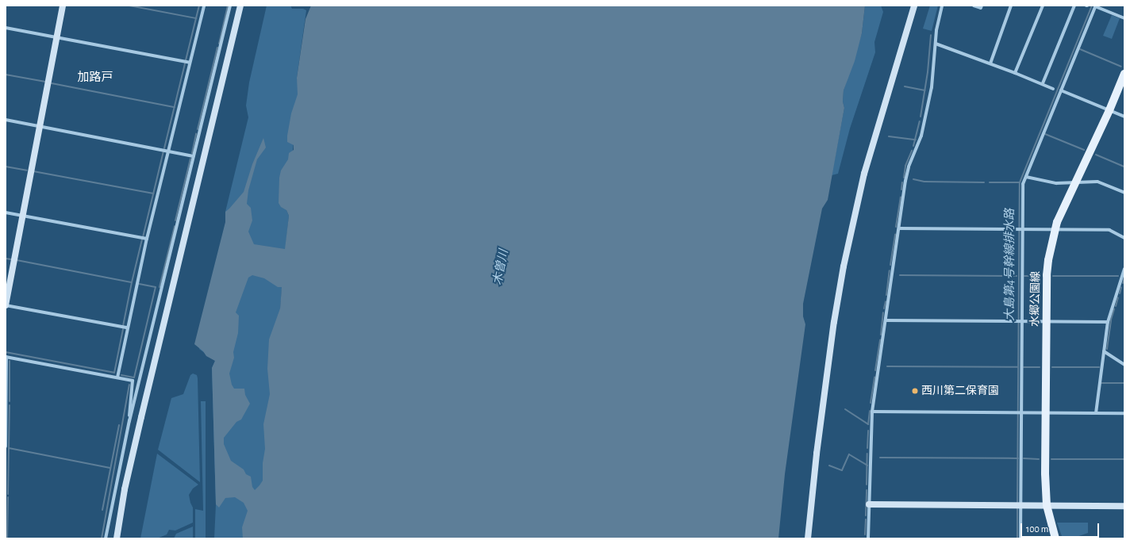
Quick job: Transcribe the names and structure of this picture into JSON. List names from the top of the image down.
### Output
{
  "streets": {
    "main road": ["水郷公園線"]
  },
  "districts": ["加路戸"],
  "water": ["大島第4号幹線排水路", "木曽川"],
  "places": ["西川第二保育園"],
  "scale_bar": "100 m"
}
